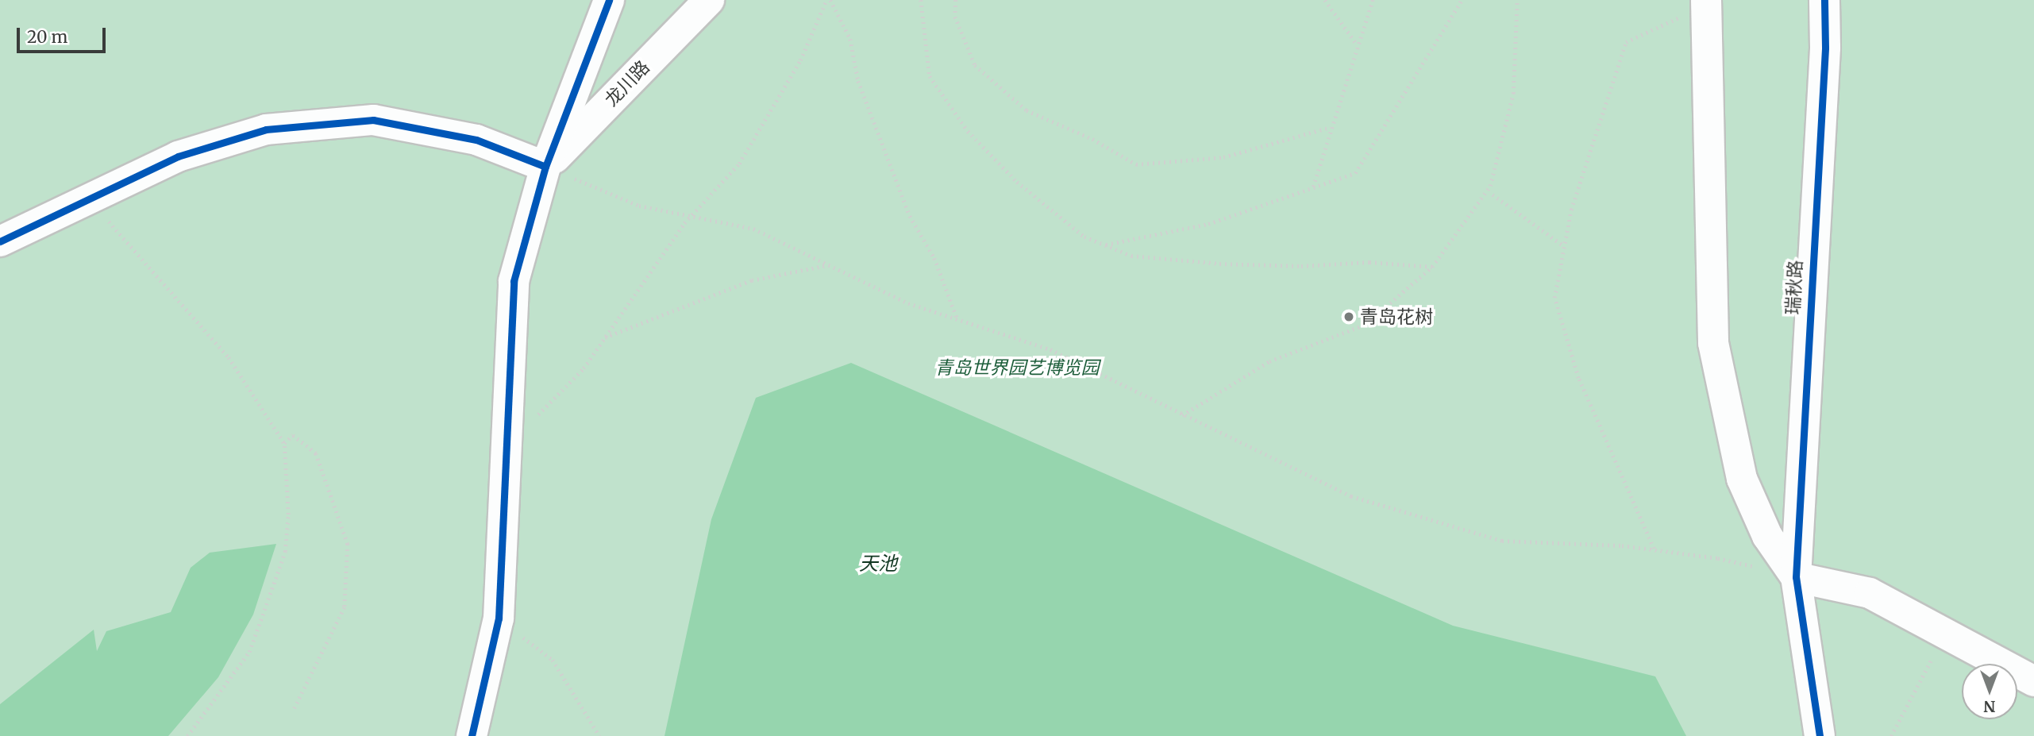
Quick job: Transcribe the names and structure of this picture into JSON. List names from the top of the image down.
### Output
{
  "streets": {
    "street": ["龙川路", "瑞秋路"]
  },
  "water": ["天池"],
  "parks": ["青岛世界园艺博览园"],
  "places": ["青岛花树"],
  "scale_bar": "20 m",
  "north": "bottom"
}
